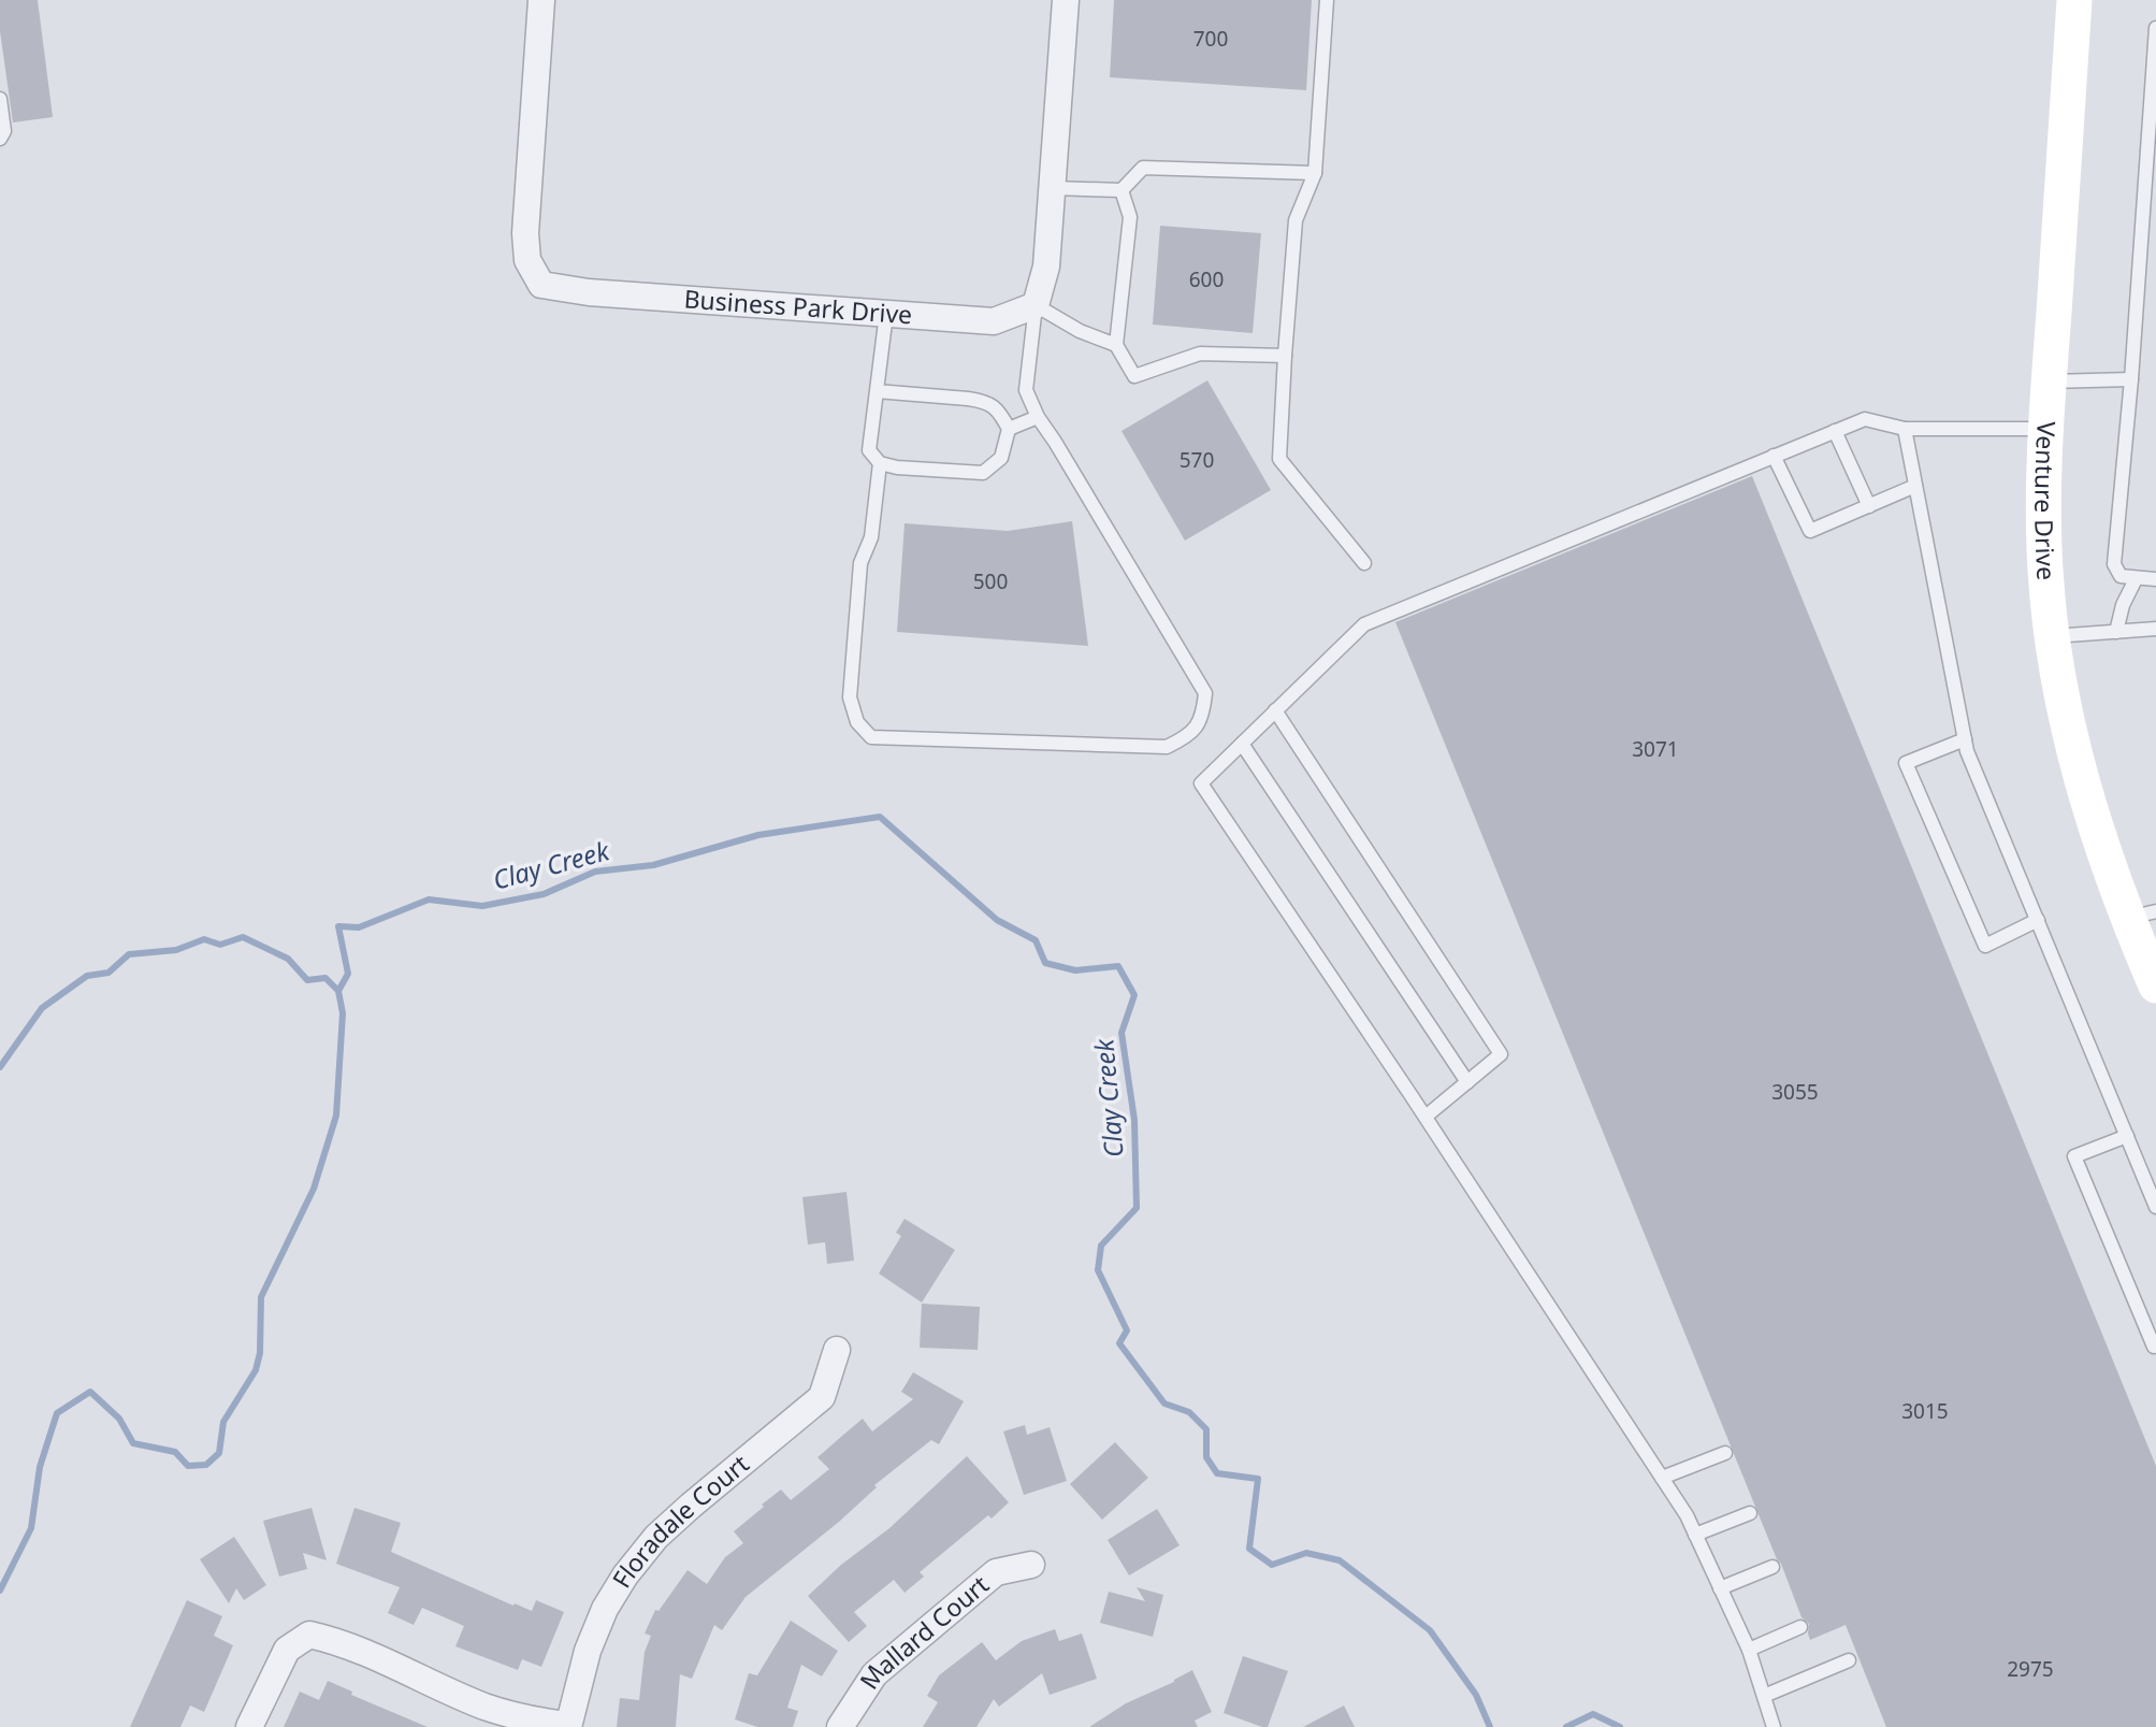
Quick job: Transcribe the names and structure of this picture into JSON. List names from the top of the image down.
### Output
{
  "streets": {
    "street": [
      "Business Park Drive",
      "Venture Drive",
      "Floradale Court",
      "Mallard Court"
    ]
  },
  "water": ["Clay Creek"],
  "house_numbers": [
    "700",
    "600",
    "570",
    "500",
    "3071",
    "3055",
    "3015",
    "2975"
  ]
}
